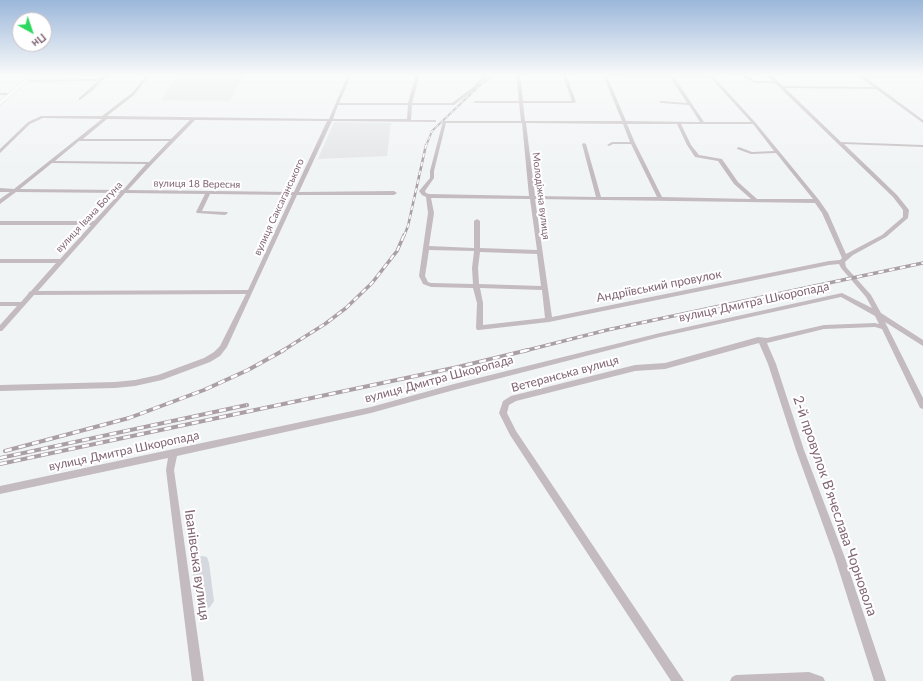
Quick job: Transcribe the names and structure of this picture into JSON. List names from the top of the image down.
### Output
{
  "streets": {
    "street": [
      "вулиця 18 Вересня",
      "Молодіжна вулиця",
      "вулиця Саксаганського",
      "вулиця Івана Богуна",
      "Андріївський провулок",
      "вулиця Дмитра Шкоропада",
      "Ветеранська вулиця",
      "2-й провулок В'ячеслава Чорновола",
      "Іванівська вулиця"
    ]
  },
  "crossings": [
    ["вулиця 18 Вересня", "вулиця Саксаганського"],
    ["вулиця 18 Вересня", "вулиця Івана Богуна"],
    ["Молодіжна вулиця", "Андріївський провулок"],
    ["вулиця Дмитра Шкоропада", "Іванівська вулиця"],
    ["Ветеранська вулиця", "2-й провулок В'ячеслава Чорновола"]
  ],
  "north": "bottom right"
}
